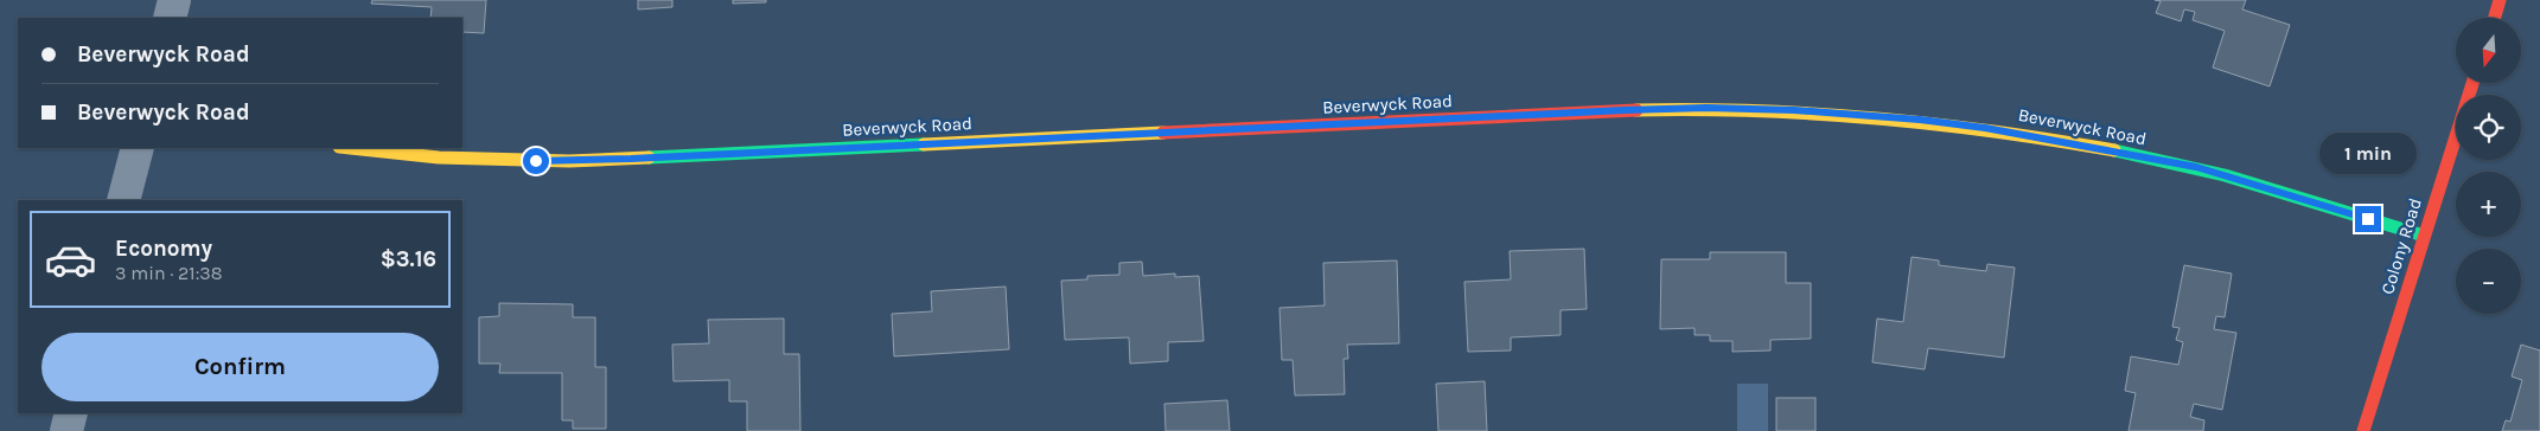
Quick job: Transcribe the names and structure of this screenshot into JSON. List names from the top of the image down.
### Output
{
  "streets": {
    "street": ["Beverwyck Road", "Colony Road"]
  },
  "crossings": [
    ["Beverwyck Road", "Colony Road"]
  ],
  "north": "bottom",
  "page": {
    "map_buttons": ["+", "−"],
    "banner": ["Beverwyck Road", "Beverwyck Road"],
    "bubble": "1 min",
    "list": [
      {
        "name": "Economy",
        "note": "3 min · 21:38",
        "value": "$3.16"
      }
    ],
    "buttons": "Confirm"
  }
}
